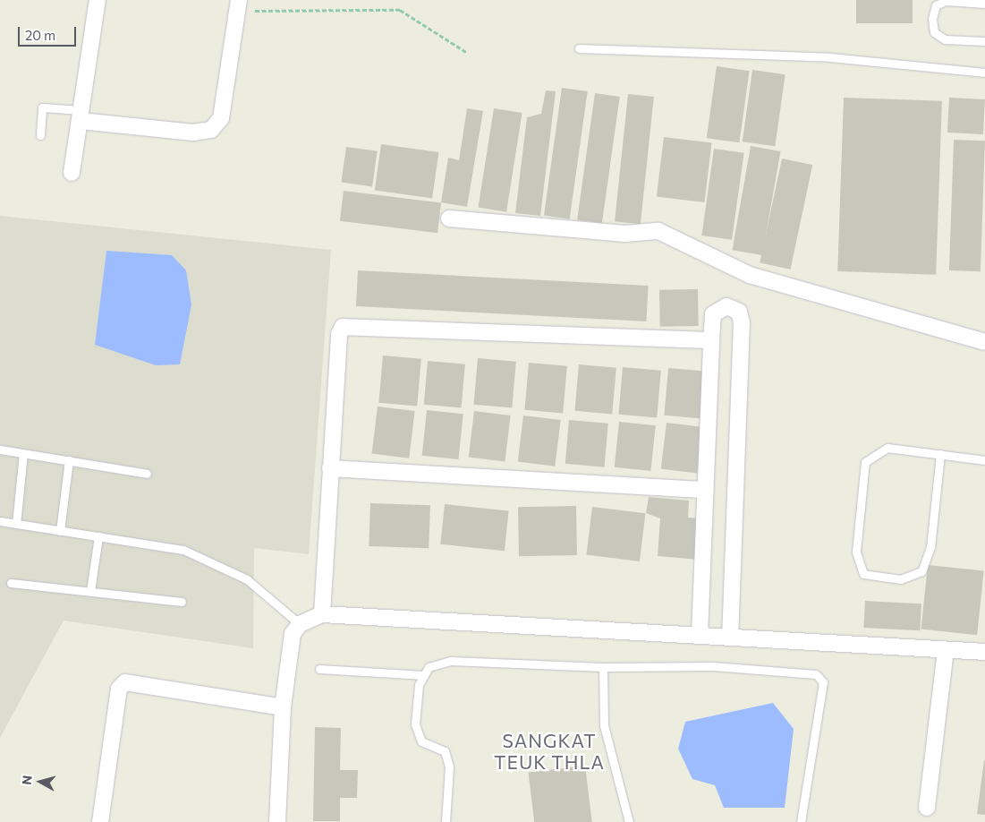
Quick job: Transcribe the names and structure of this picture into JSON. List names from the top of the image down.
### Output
{
  "districts": ["SANGKAT TEUK THLA"],
  "scale_bar": "20 m",
  "north": "left"
}
